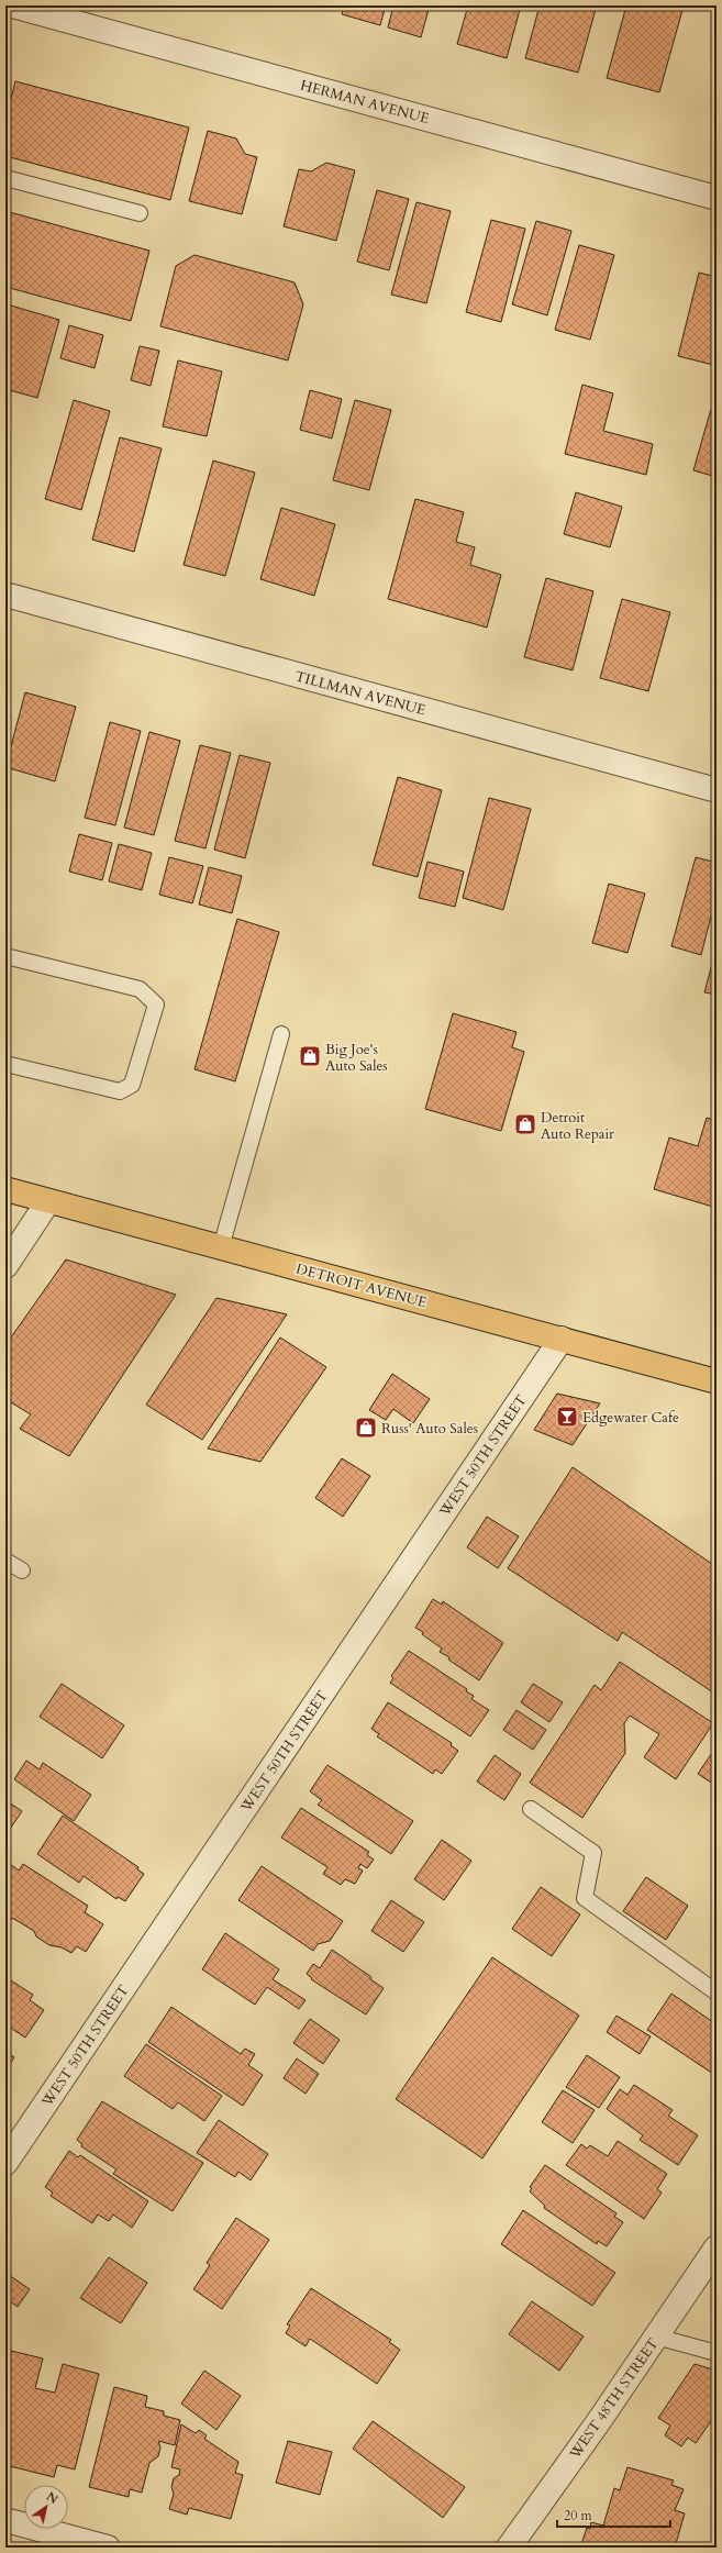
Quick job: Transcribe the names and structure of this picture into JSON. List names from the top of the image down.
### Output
{
  "streets": {
    "main road": ["DETROIT AVENUE"],
    "street": [
      "HERMAN AVENUE",
      "TILLMAN AVENUE",
      "WEST 50TH STREET",
      "WEST 48TH STREET"
    ]
  },
  "crossings": [
    ["DETROIT AVENUE", "WEST 50TH STREET"]
  ],
  "places": {
    "shop": ["Big Joe's Auto Sales", "Detroit Auto Repair", "Russ' Auto Sales"],
    "bar": ["Edgewater Cafe"]
  },
  "scale_bar": "20 m",
  "north": "top right"
}
